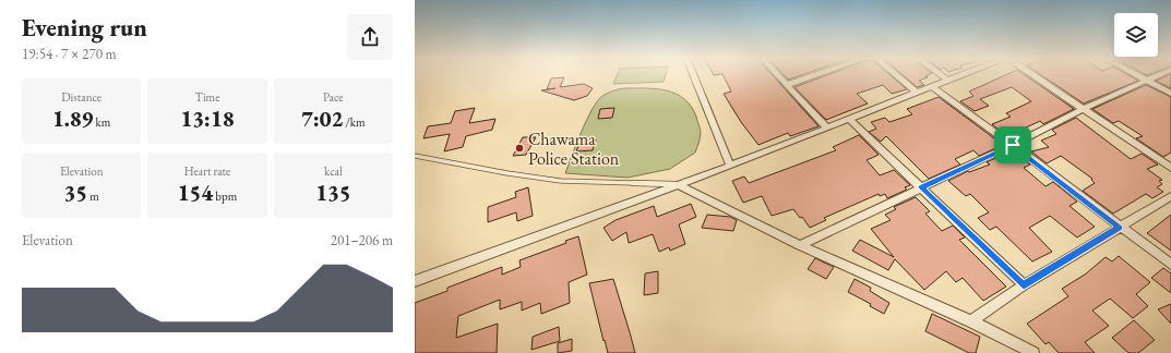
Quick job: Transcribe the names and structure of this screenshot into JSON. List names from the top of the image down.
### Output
{
  "places": ["Chawama Police Station"],
  "page": {
    "heading": ["Evening run", "19:54 · 7 × 270 m"],
    "stats": [
      ["Distance", "1.89 km"],
      ["Time", "13:18"],
      ["Pace", "7:02 /km"],
      ["Elevation", "35 m"],
      ["Heart rate", "154 bpm"],
      ["kcal", "135"]
    ],
    "chart": ["Elevation", "201–206 m"]
  }
}
